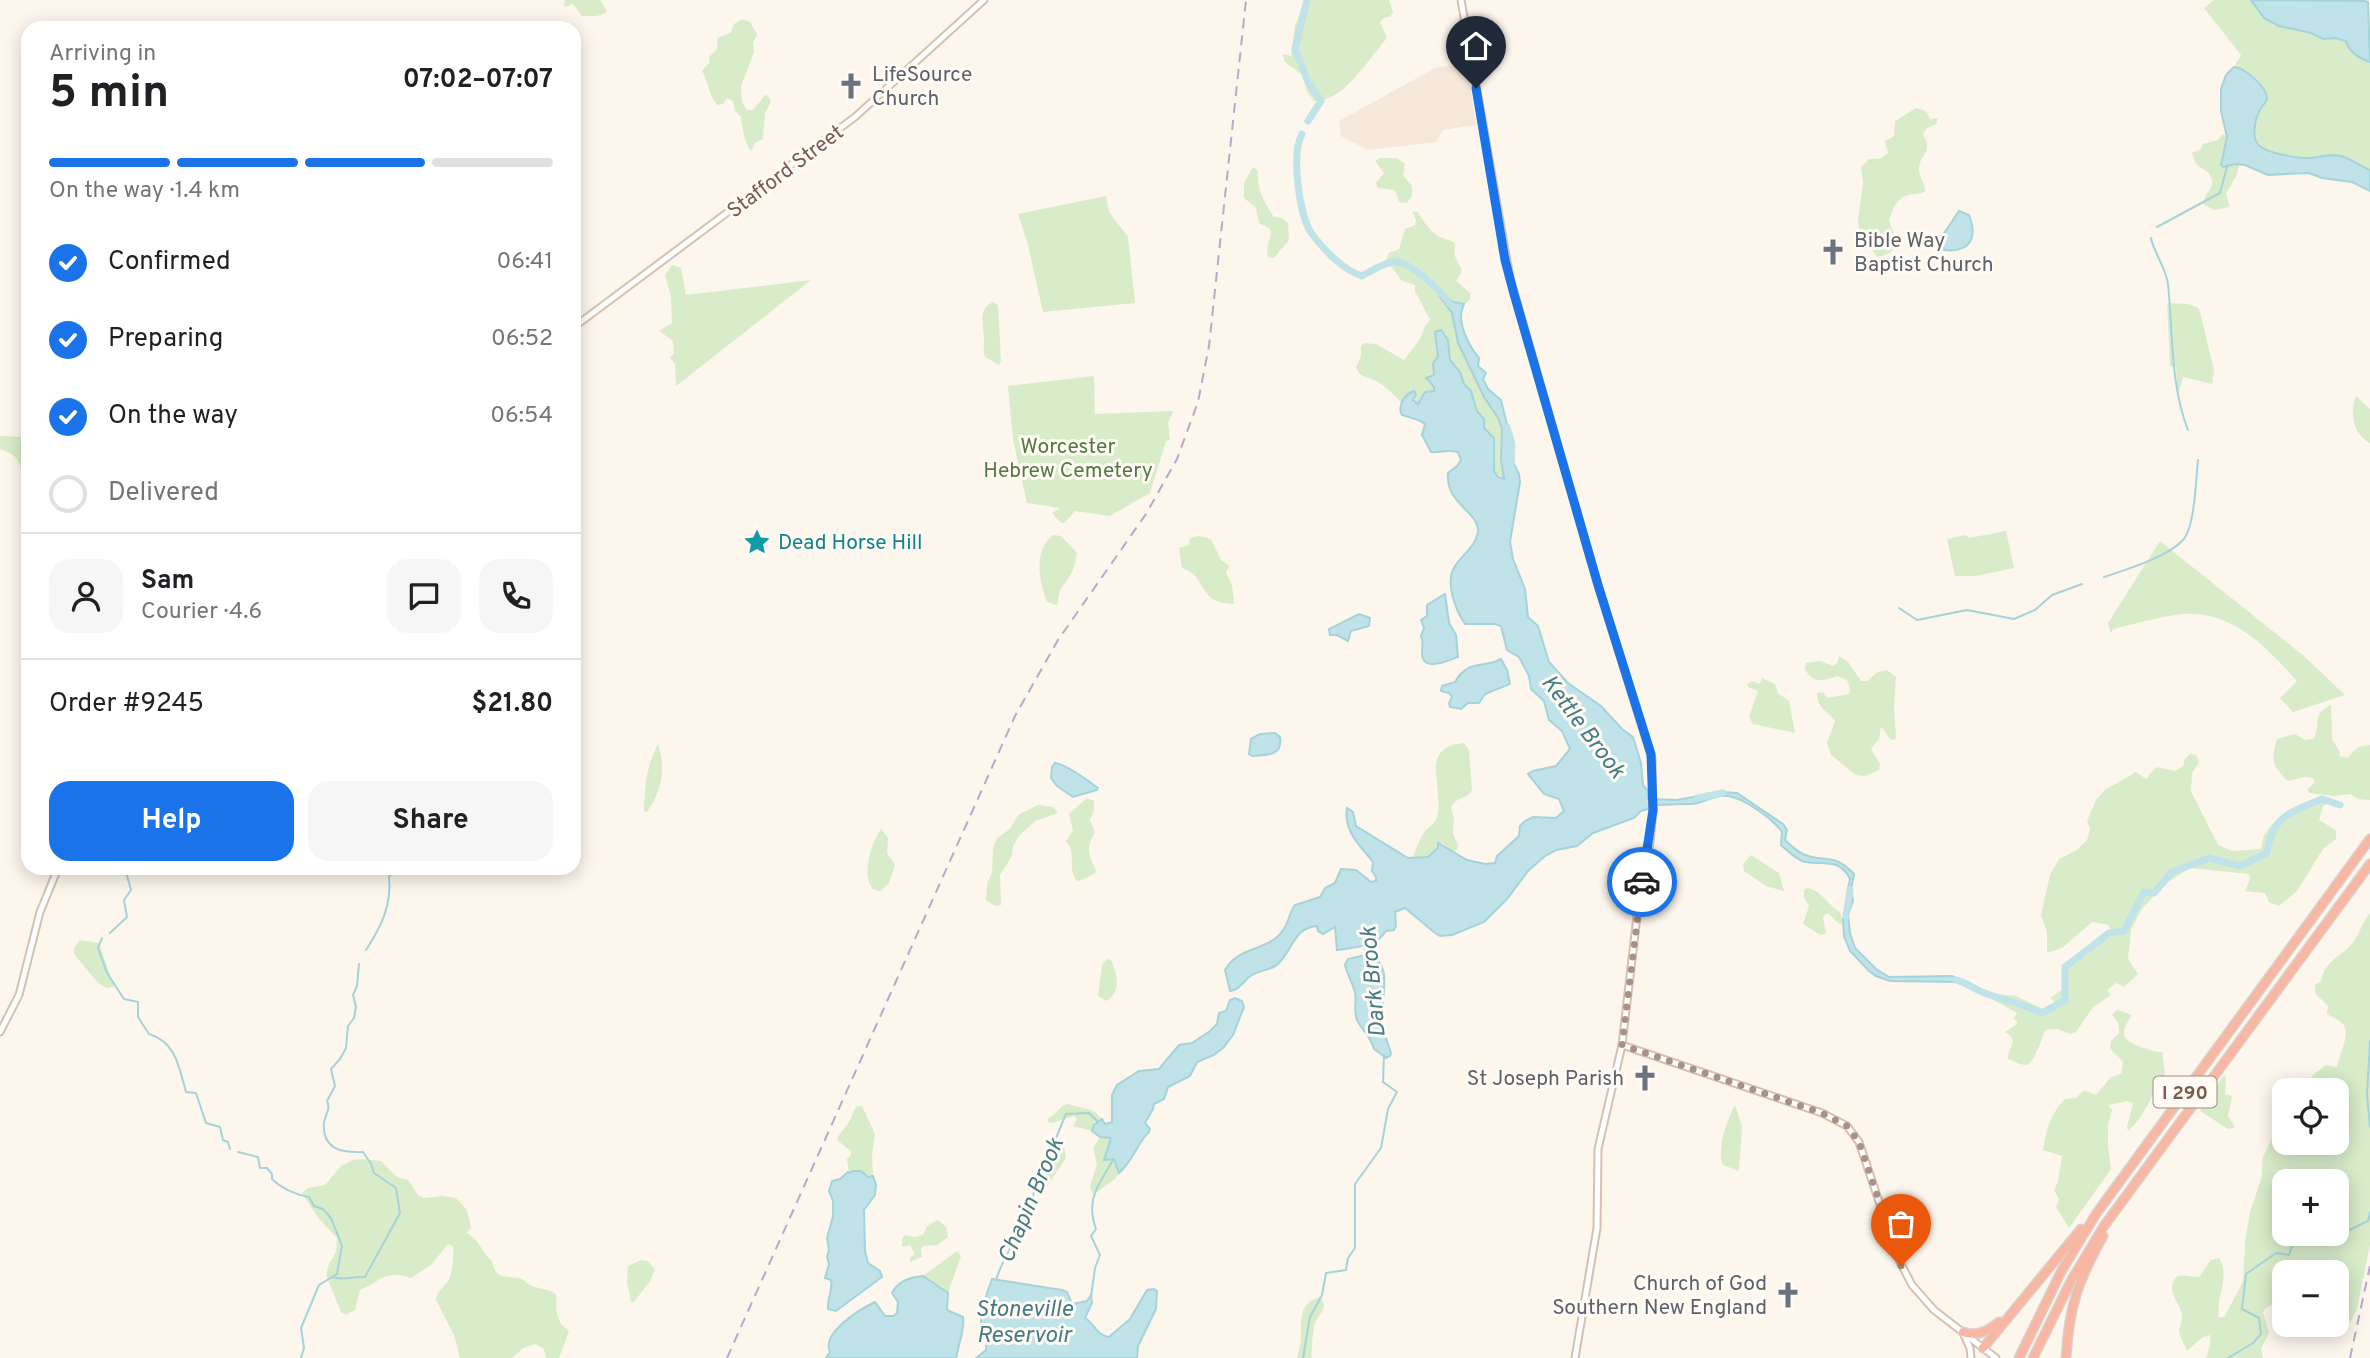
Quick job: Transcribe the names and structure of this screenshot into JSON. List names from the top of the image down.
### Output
{
  "streets": {
    "highway": ["I 290"],
    "main road": ["Stafford Street"]
  },
  "water": [
    "Kettle Brook",
    "Dark Brook",
    "Chapin Brook",
    "Stoneville Reservoir"
  ],
  "parks": ["Worcester Hebrew Cemetery"],
  "places": {
    "church": [
      "LifeSource Church",
      "Bible Way Baptist Church",
      "St Joseph Parish",
      "Church of God Southern New England"
    ],
    "place": ["Dead Horse Hill"]
  },
  "page": {
    "heading": ["5 min", "Arriving in", "07:02–07:07"],
    "panel": [
      "Sam",
      "Courier · 4.6",
      "Order #9245",
      "$21.80"
    ],
    "bar": "On the way · 1.4 km",
    "list": [
      ["Confirmed", "06:41"],
      ["Preparing", "06:52"],
      ["On the way", "06:54"],
      "Delivered"
    ],
    "buttons": ["Help", "Share"],
    "map_buttons": ["+", "−"]
  }
}
